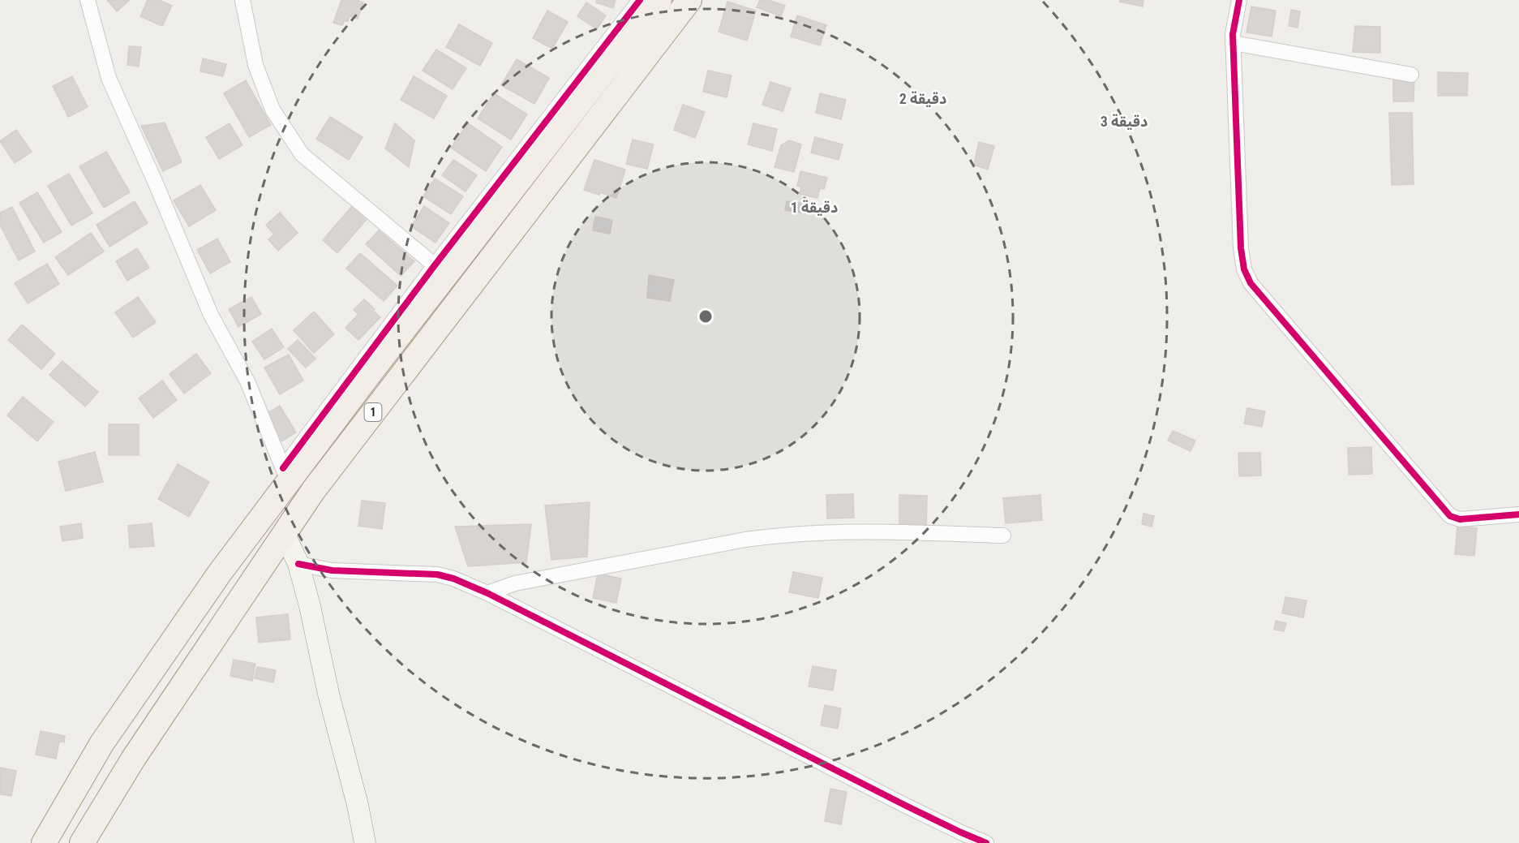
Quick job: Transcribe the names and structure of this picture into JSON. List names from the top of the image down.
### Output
{
  "streets": {
    "main road": ["1"]
  },
  "rings": ["2 دقيقة", "3 دقيقة", "1 دقيقة"]
}
